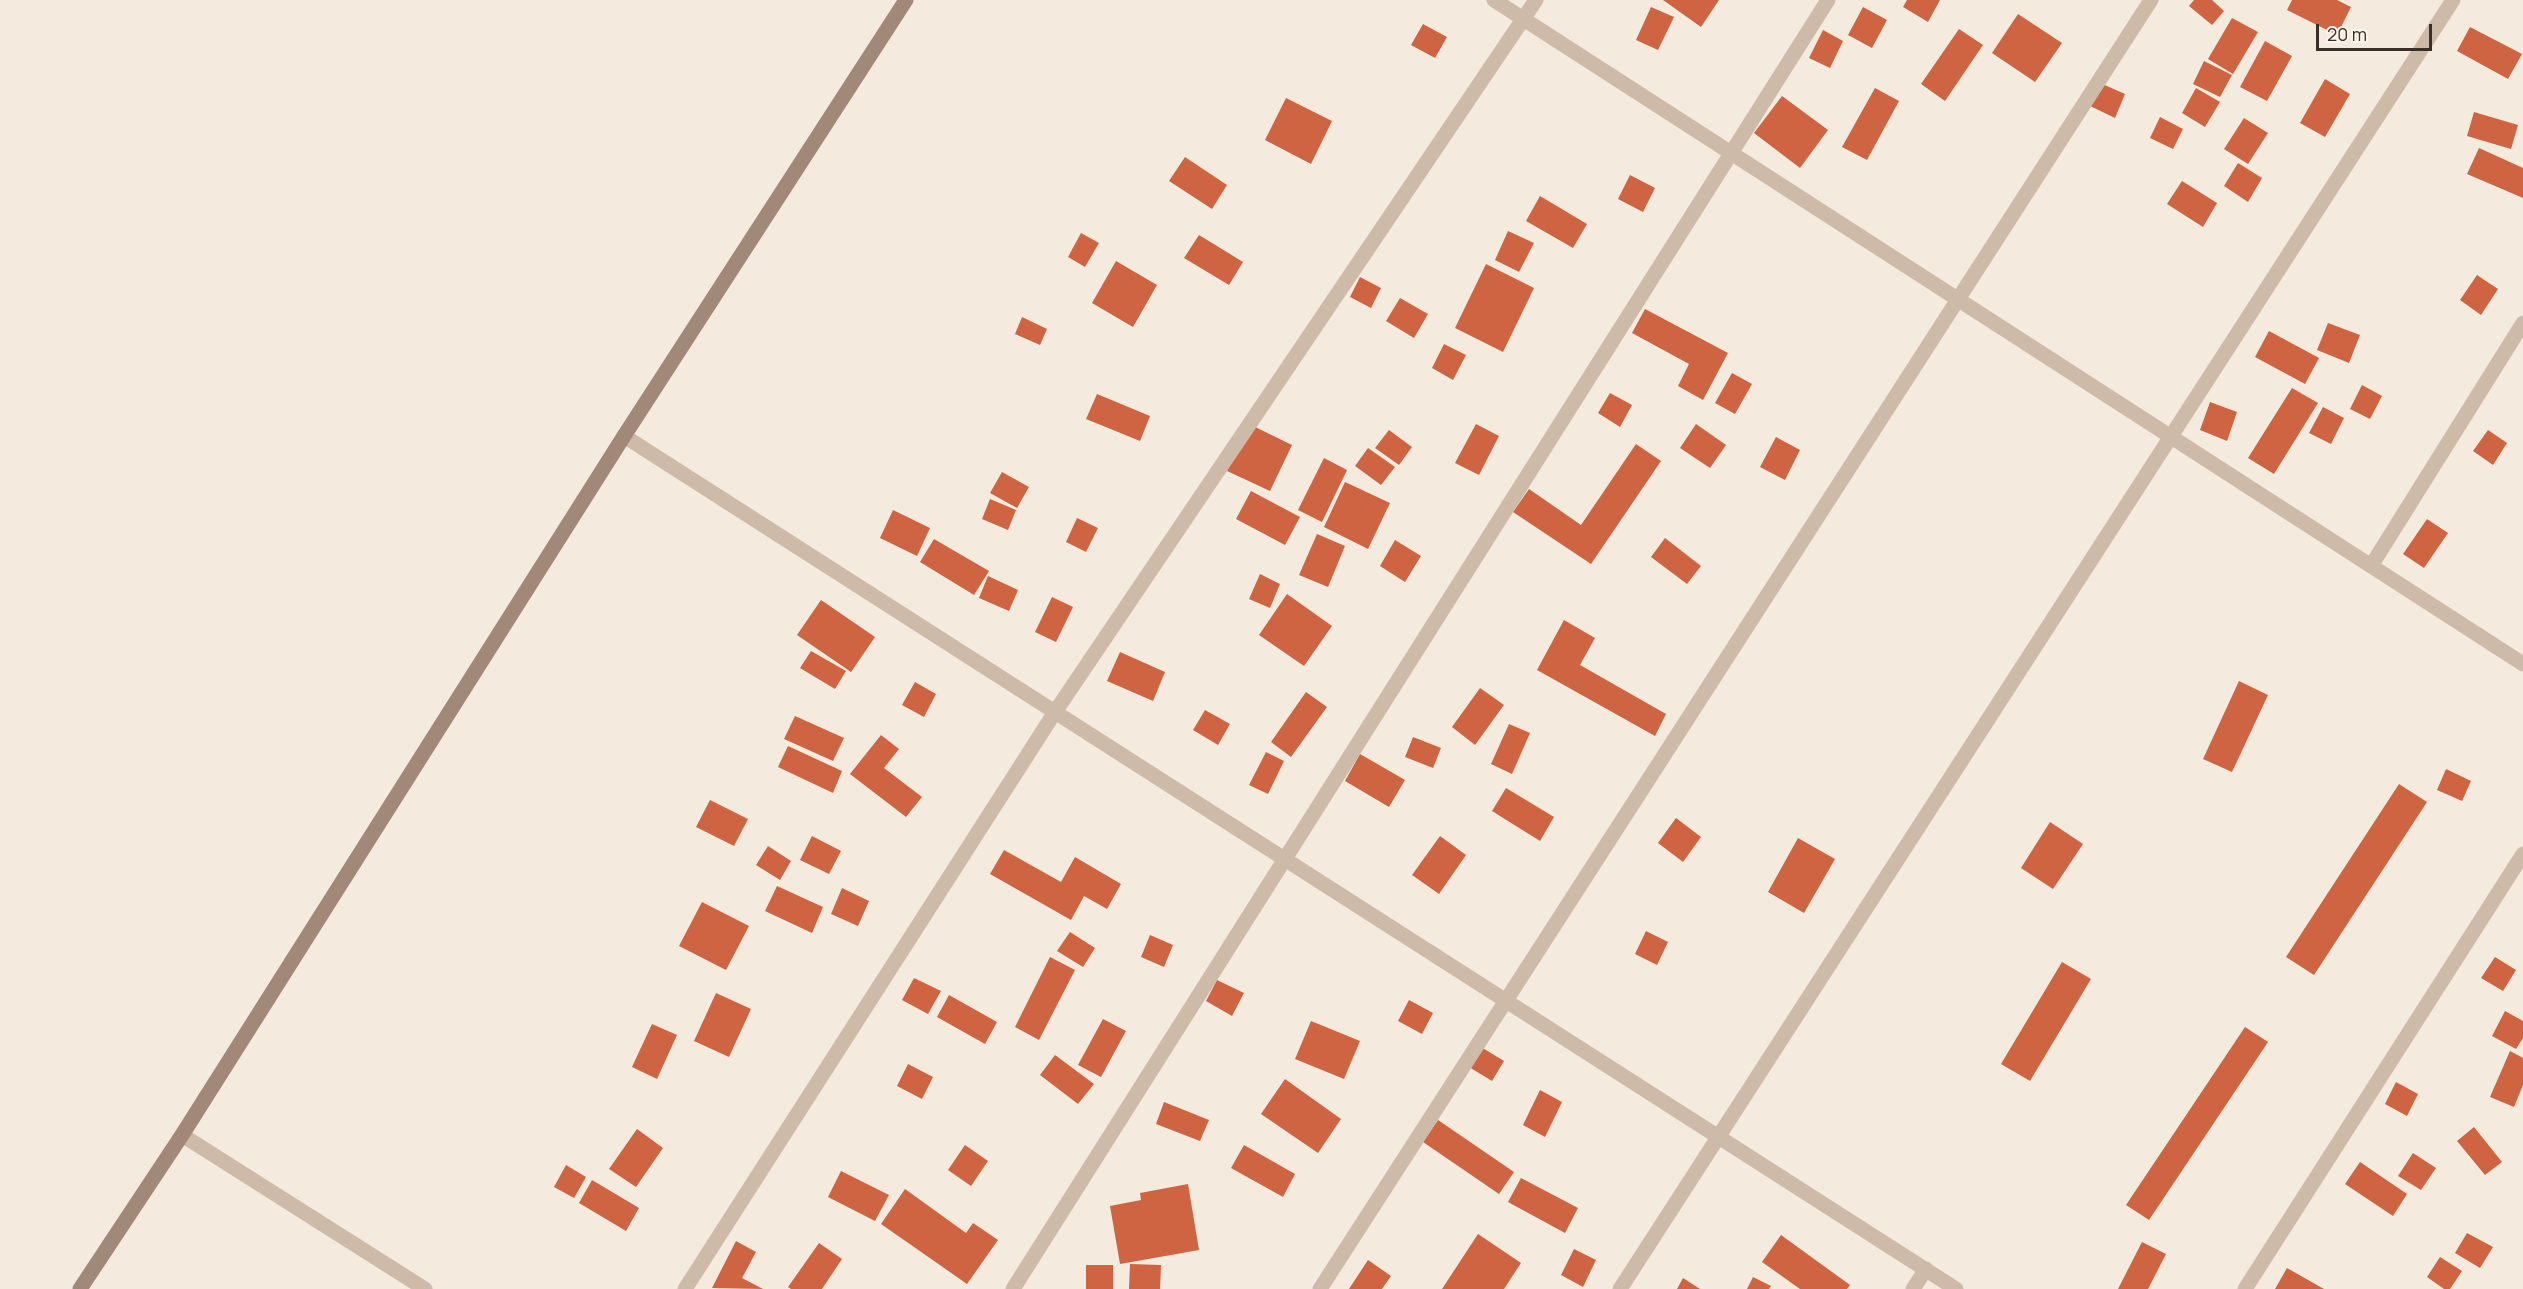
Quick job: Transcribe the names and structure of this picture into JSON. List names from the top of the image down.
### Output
{
  "scale_bar": "20 m"
}
